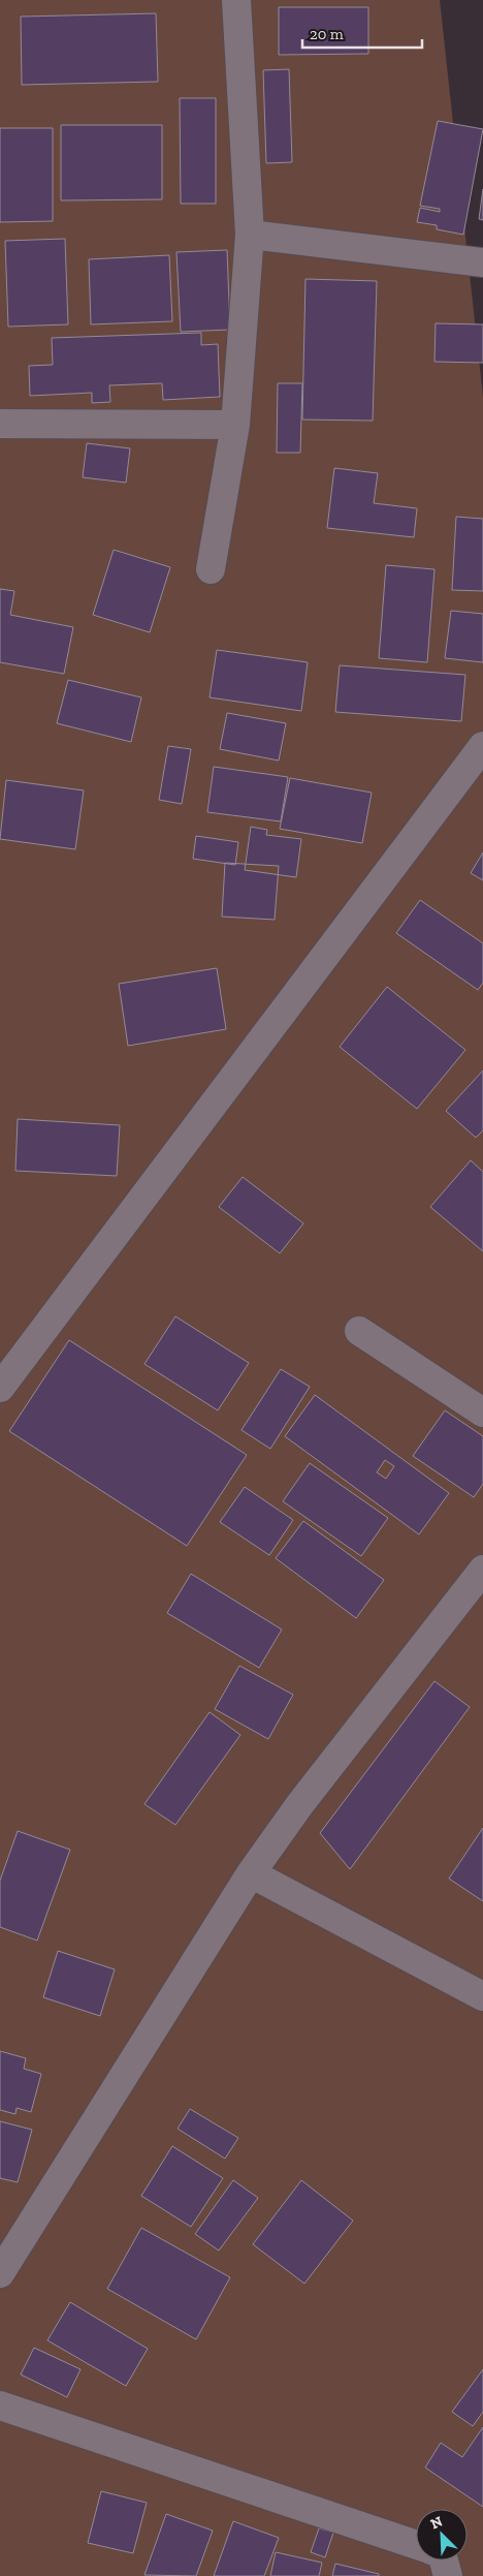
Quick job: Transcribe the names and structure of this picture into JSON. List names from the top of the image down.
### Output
{
  "scale_bar": "20 m",
  "north": "top left"
}
